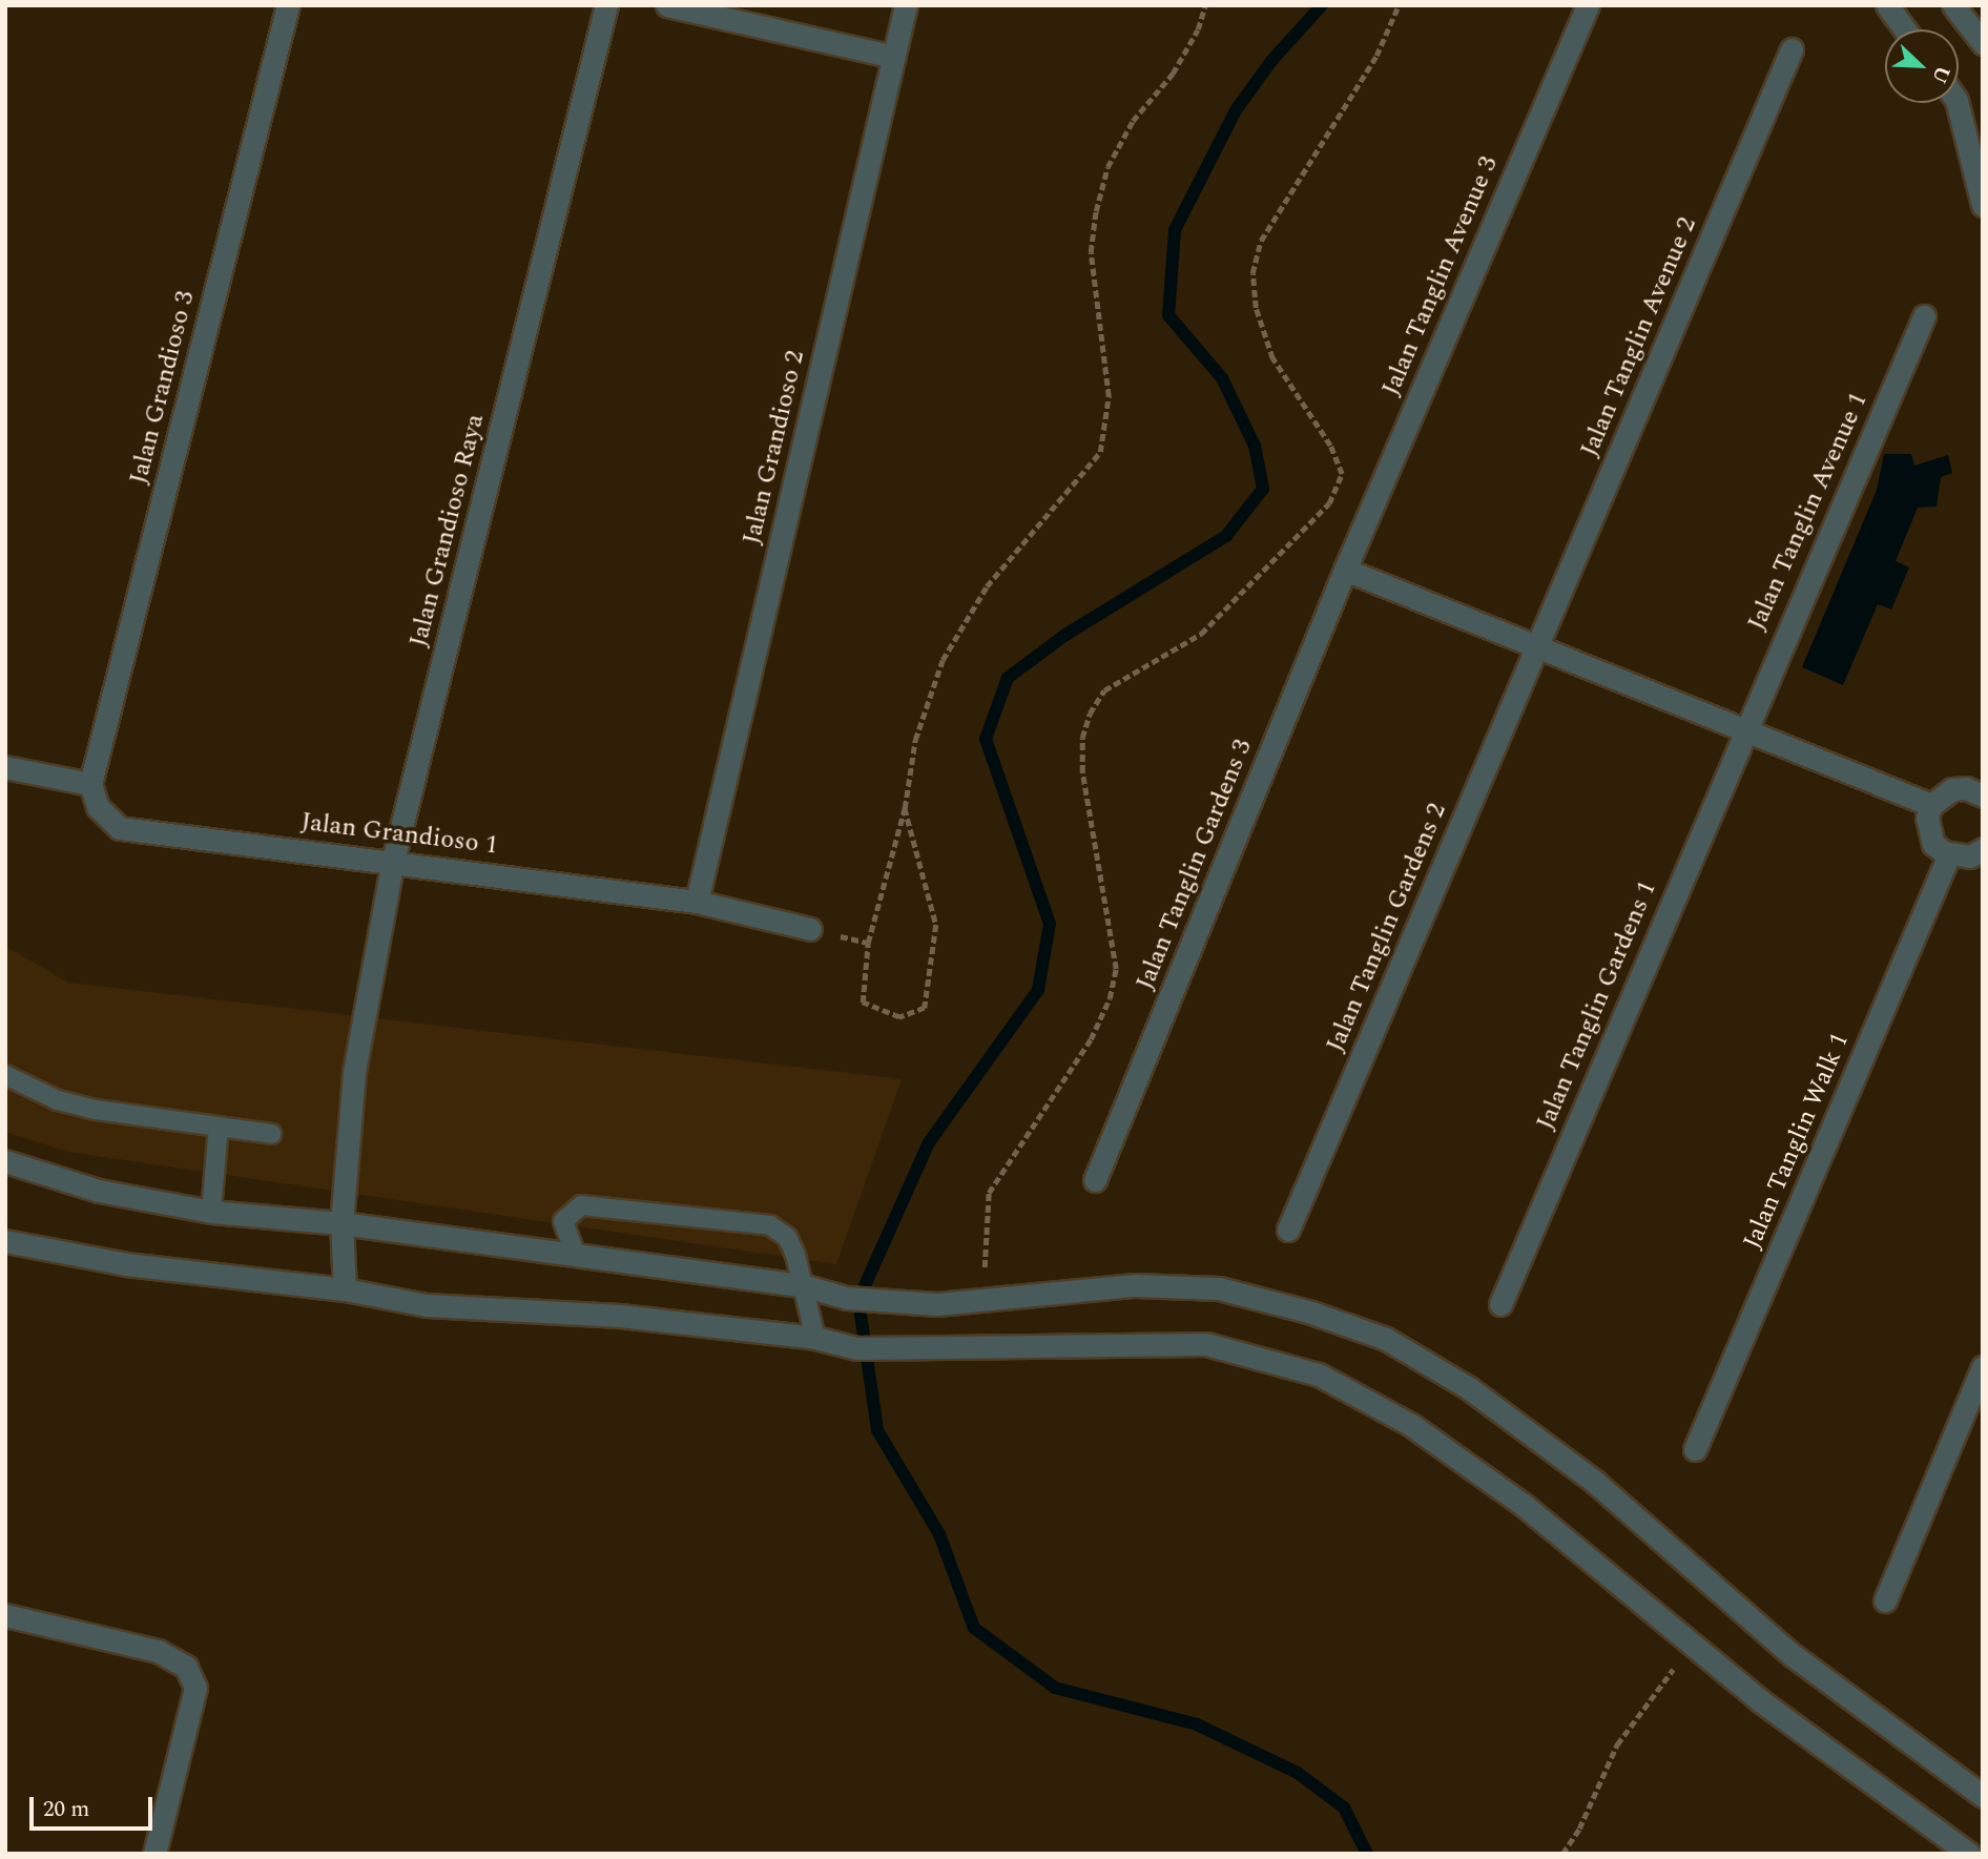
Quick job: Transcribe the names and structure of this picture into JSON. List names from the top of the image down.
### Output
{
  "streets": {
    "street": [
      "Jalan Tanglin Avenue 3",
      "Jalan Tanglin Avenue 2",
      "Jalan Grandioso 3",
      "Jalan Grandioso 2",
      "Jalan Tanglin Avenue 1",
      "Jalan Grandioso Raya",
      "Jalan Grandioso 1",
      "Jalan Tanglin Gardens 3",
      "Jalan Tanglin Gardens 2",
      "Jalan Tanglin Gardens 1",
      "Jalan Tanglin Walk 1"
    ]
  },
  "crossings": [
    ["Jalan Tanglin Avenue 3", "Jalan Tanglin Gardens 3"],
    ["Jalan Tanglin Avenue 2", "Jalan Tanglin Gardens 2"],
    ["Jalan Grandioso 3", "Jalan Grandioso 1"],
    ["Jalan Grandioso 2", "Jalan Grandioso 1"],
    ["Jalan Tanglin Avenue 1", "Jalan Tanglin Gardens 1"],
    ["Jalan Grandioso Raya", "Jalan Grandioso 1"]
  ],
  "scale_bar": "20 m",
  "north": "bottom right"
}
